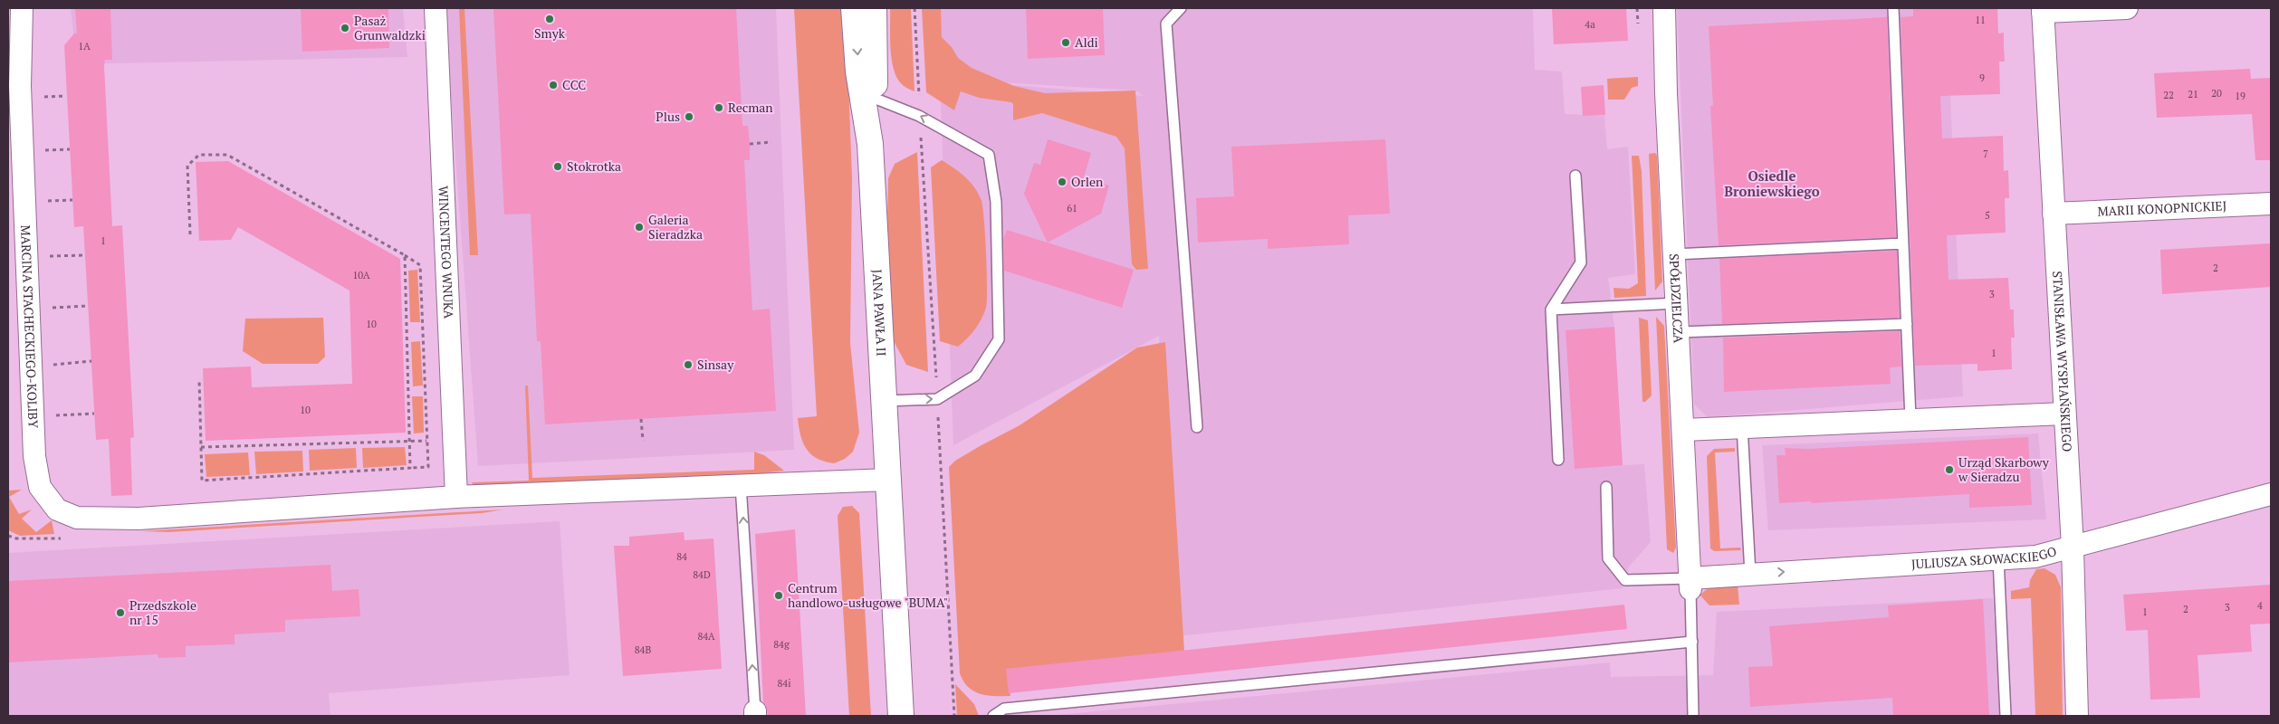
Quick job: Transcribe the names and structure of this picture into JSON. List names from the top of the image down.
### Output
{
  "streets": {
    "main road": ["JANA PAWŁA II"],
    "street": [
      "MARII KONOPNICKIEJ",
      "WINCENTEGO WNUKA",
      "SPÓŁDZIELCZA",
      "MARCINA STACHECKIEGO-KOLIBY",
      "STANISŁAWA WYSPIAŃSKIEGO",
      "JULIUSZA SŁOWACKIEGO"
    ]
  },
  "crossings": [
    ["MARII KONOPNICKIEJ", "STANISŁAWA WYSPIAŃSKIEGO"],
    ["WINCENTEGO WNUKA", "MARCINA STACHECKIEGO-KOLIBY"],
    ["SPÓŁDZIELCZA", "JULIUSZA SŁOWACKIEGO"],
    ["JANA PAWŁA II", "MARCINA STACHECKIEGO-KOLIBY"],
    ["STANISŁAWA WYSPIAŃSKIEGO", "JULIUSZA SŁOWACKIEGO"]
  ],
  "districts": ["Osiedle Broniewskiego"],
  "places": [
    "Smyk",
    "Pasaż Grunwaldzki",
    "Aldi",
    "CCC",
    "Recman",
    "Plus",
    "Stokrotka",
    "Orlen",
    "Galeria Sieradzka",
    "Sinsay",
    "Urząd Skarbowy w Sieradzu",
    "Centrum handlowo-usługowe \"BUMA\"",
    "Przedszkole nr 15"
  ],
  "house_numbers": [
    "11",
    "4a",
    "1A",
    "9",
    "20",
    "21",
    "22",
    "19",
    "7",
    "61",
    "5",
    "1",
    "2",
    "10A",
    "3",
    "10",
    "1",
    "10",
    "84",
    "84D",
    "4",
    "3",
    "2",
    "1",
    "84A",
    "84g",
    "84B",
    "84i"
  ]
}
